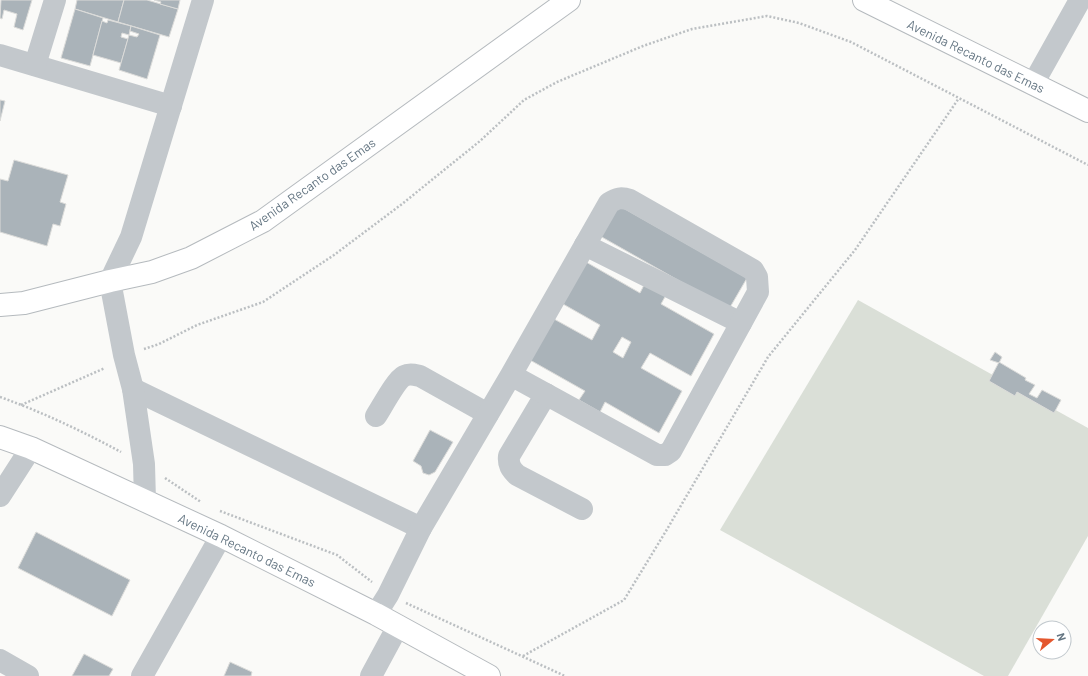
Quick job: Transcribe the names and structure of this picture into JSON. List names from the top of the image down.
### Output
{
  "streets": {
    "main road": ["Avenida Recanto das Emas"]
  },
  "north": "right"
}
